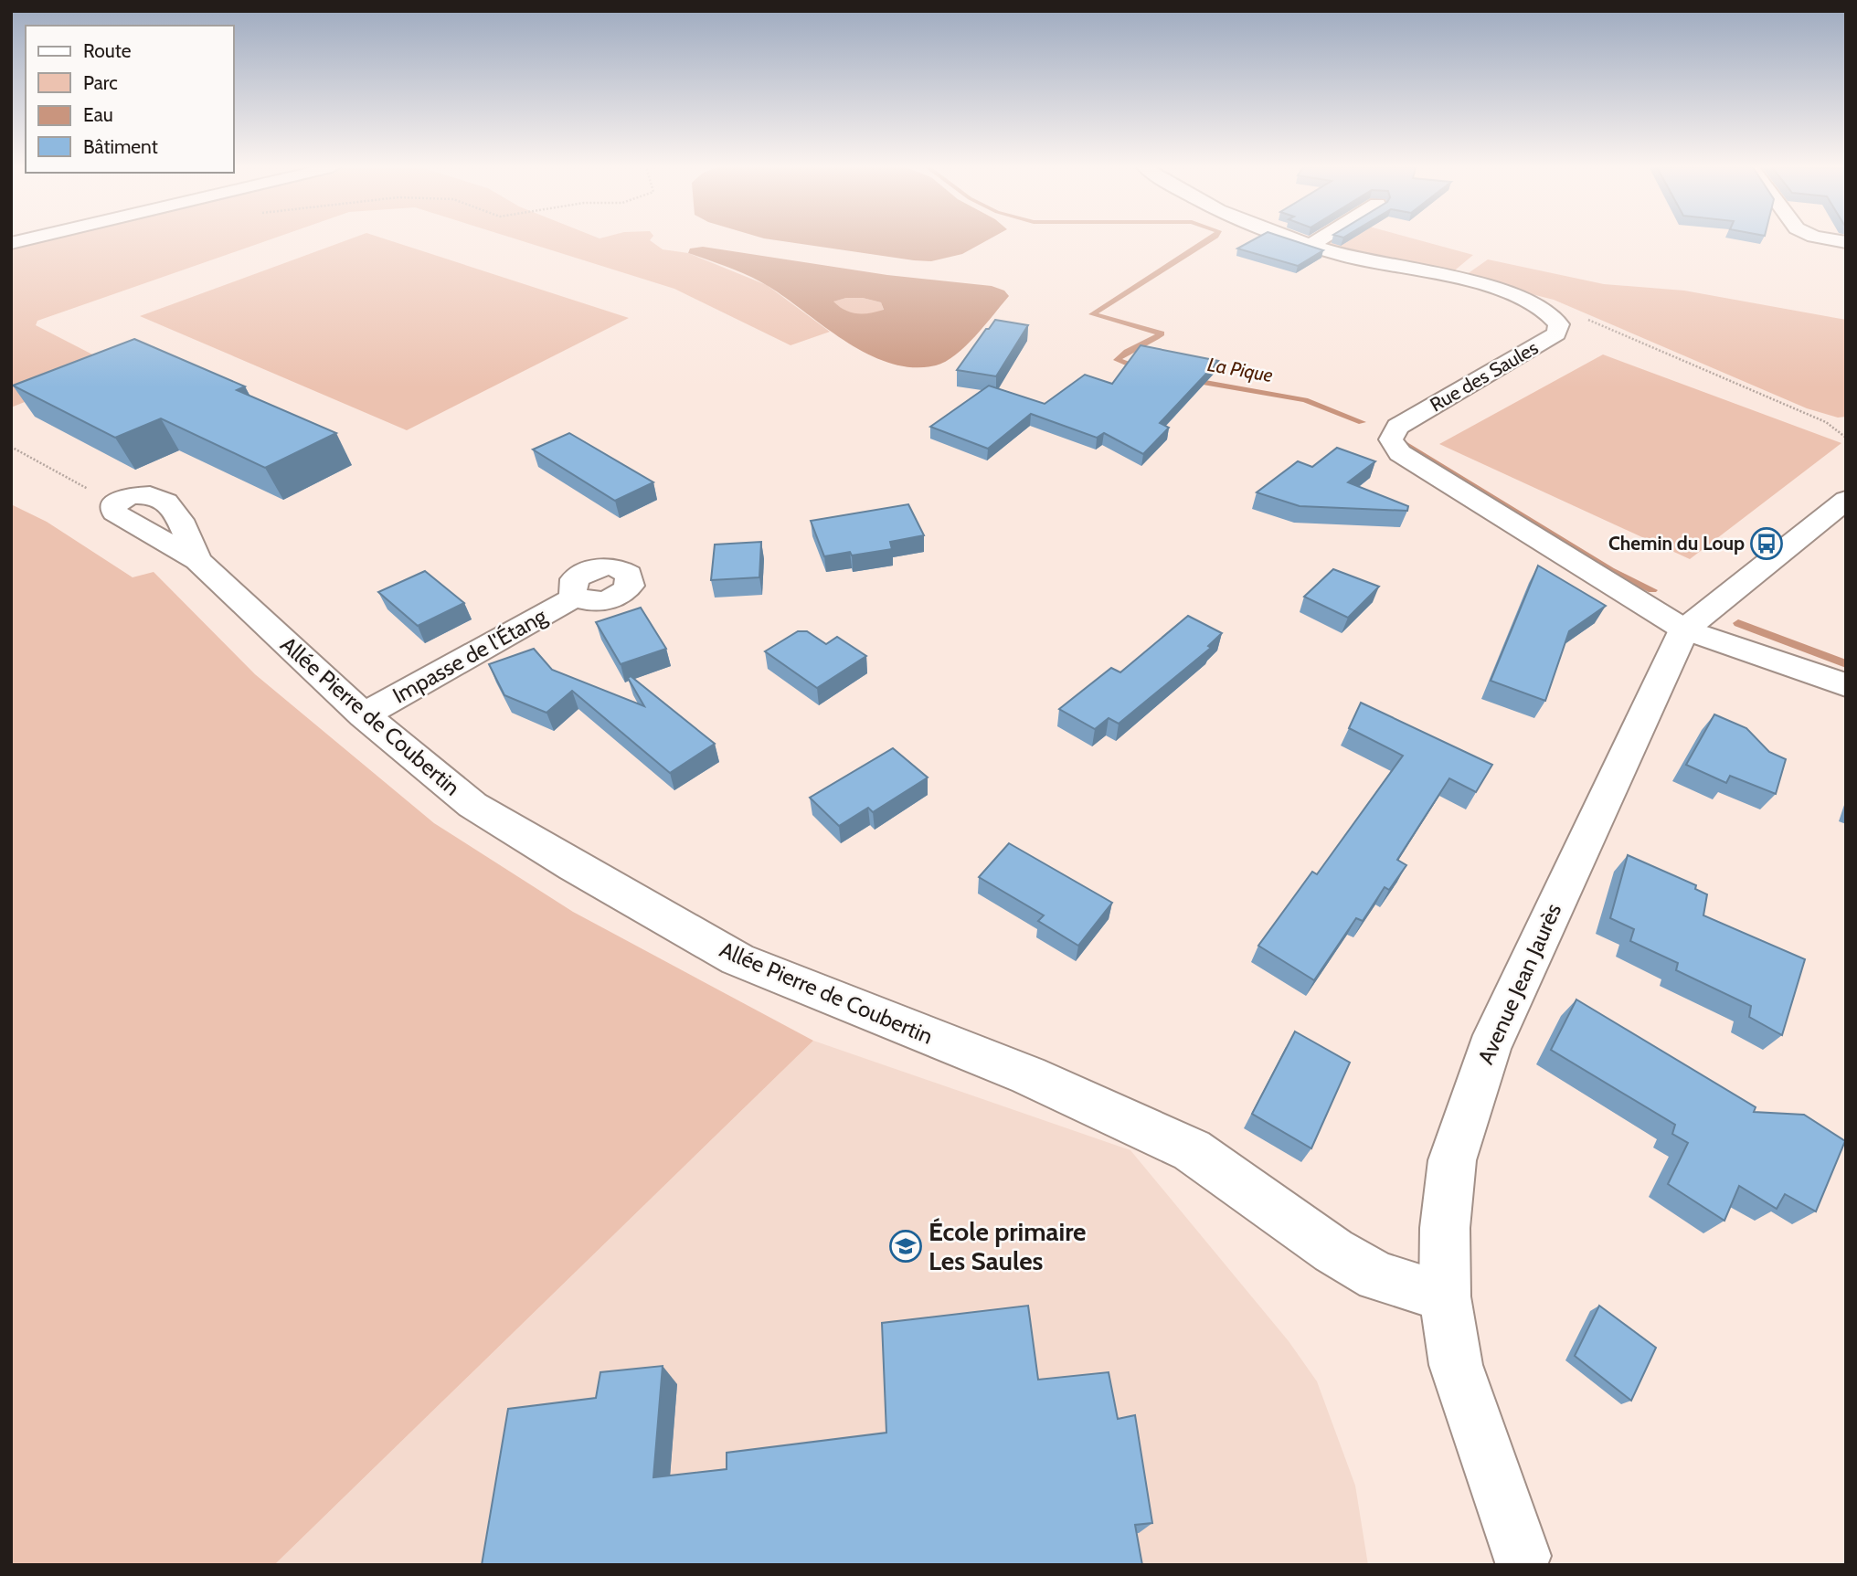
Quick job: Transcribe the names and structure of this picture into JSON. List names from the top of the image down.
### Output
{
  "streets": {
    "street": [
      "Rue des Saules",
      "Impasse de l'Étang",
      "Allée Pierre de Coubertin",
      "Avenue Jean Jaurès"
    ]
  },
  "crossings": [
    ["Rue des Saules", "Avenue Jean Jaurès"],
    ["Impasse de l'Étang", "Allée Pierre de Coubertin"],
    ["Allée Pierre de Coubertin", "Avenue Jean Jaurès"]
  ],
  "water": ["La Pique"],
  "places": {
    "bus stop": ["Chemin du Loup"],
    "school or university": ["École primaire Les Saules"]
  },
  "legend": [
    "Route",
    "Parc",
    "Eau",
    "Bâtiment"
  ]
}
